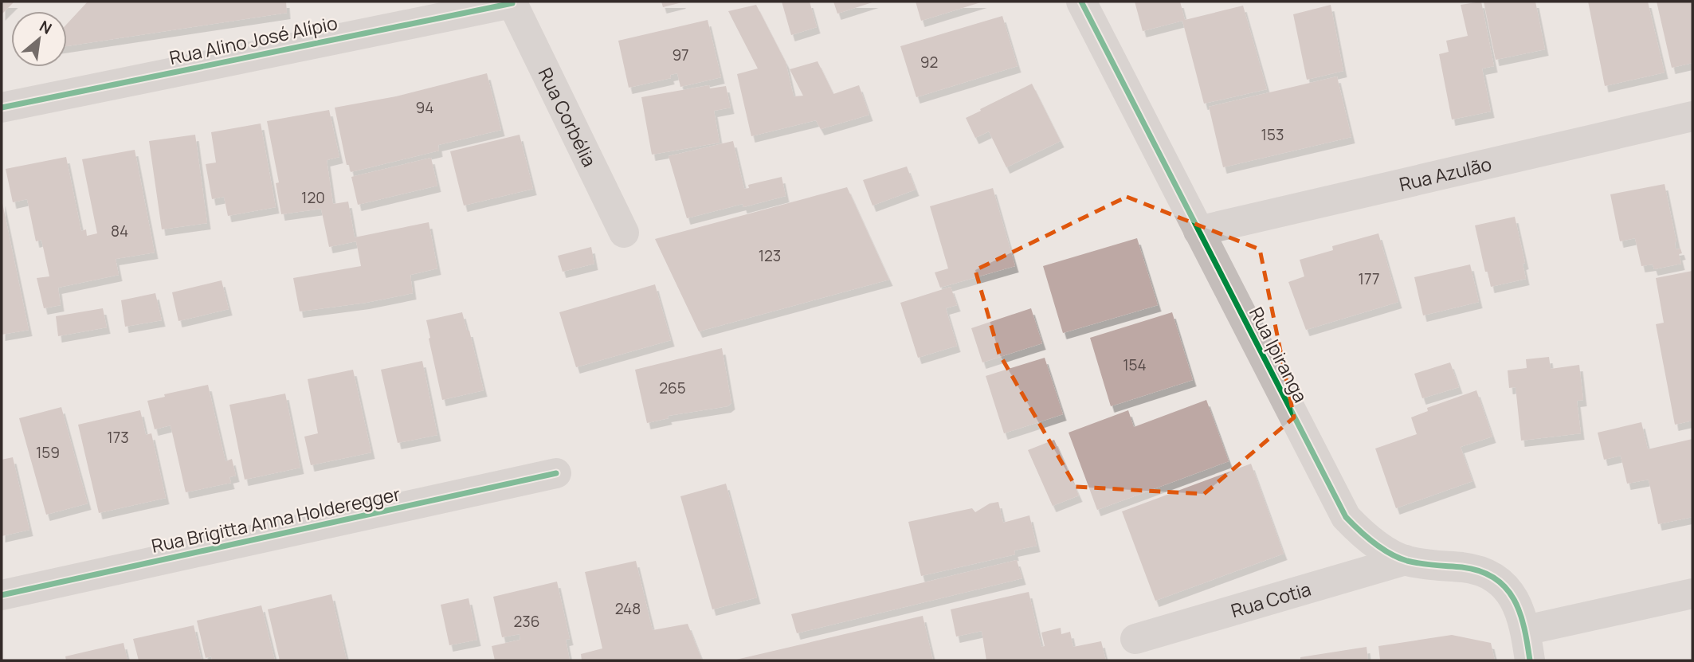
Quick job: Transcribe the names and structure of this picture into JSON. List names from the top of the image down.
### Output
{
  "streets": {
    "street": [
      "Rua Alino José Alípio",
      "Rua Corbélia",
      "Rua Azulão",
      "Rua Ipiranga",
      "Rua Brigitta Anna Holderegger",
      "Rua Cotia"
    ]
  },
  "crossings": [
    ["Rua Alino José Alípio", "Rua Corbélia"],
    ["Rua Azulão", "Rua Ipiranga"],
    ["Rua Ipiranga", "Rua Cotia"]
  ],
  "house_numbers": [
    "97",
    "92",
    "94",
    "153",
    "120",
    "84",
    "123",
    "177",
    "154",
    "265",
    "173",
    "159",
    "248",
    "236"
  ],
  "north": "top right"
}
